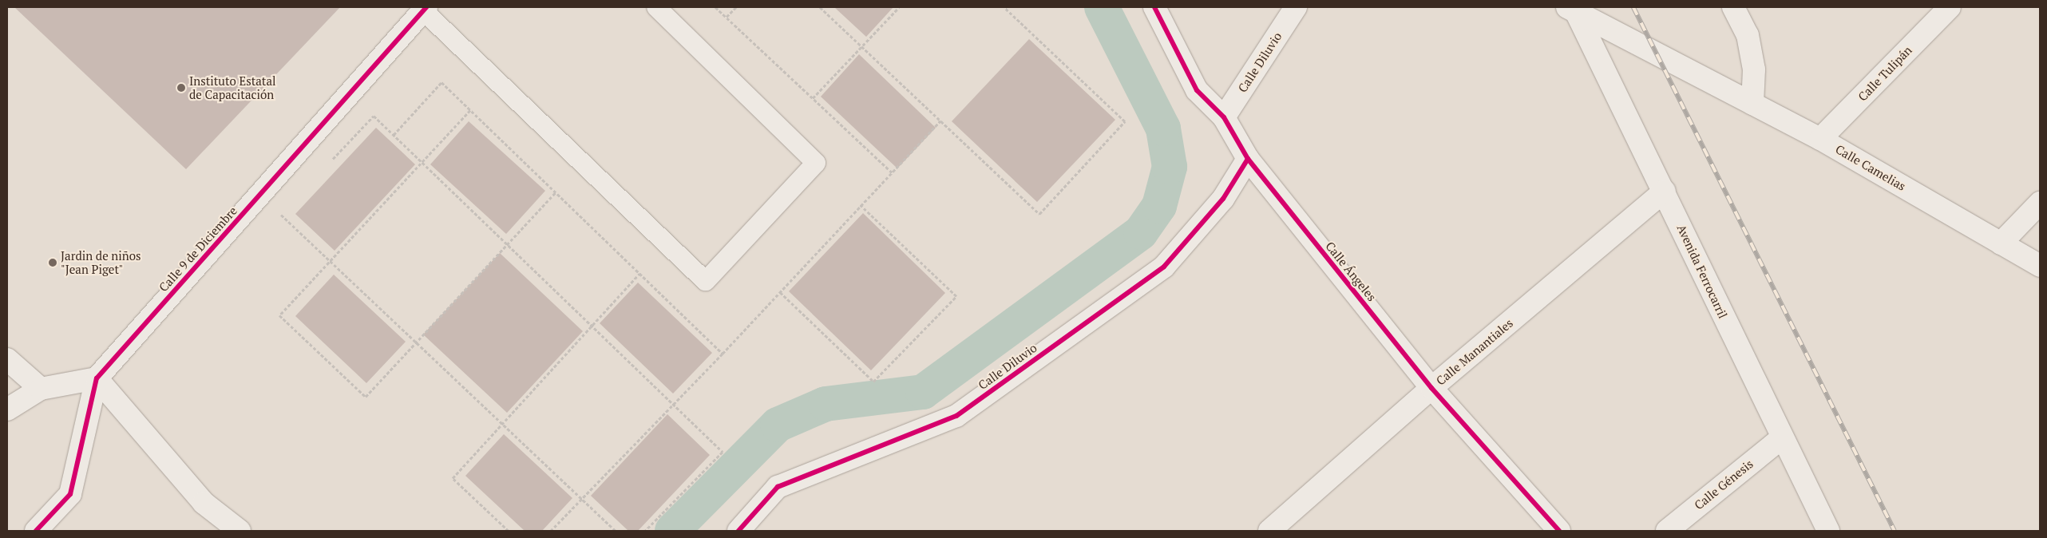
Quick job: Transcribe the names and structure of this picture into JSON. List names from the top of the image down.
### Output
{
  "streets": {
    "street": [
      "Calle Diluvio",
      "Calle Tulipán",
      "Calle Camelias",
      "Calle 9 de Diciembre",
      "Calle Ángeles",
      "Avenida Ferrocarril",
      "Calle Manantiales",
      "Calle Génesis"
    ]
  },
  "crossings": [
    ["Calle Diluvio", "Calle Ángeles"],
    ["Calle Tulipán", "Calle Camelias"],
    ["Calle Camelias", "Avenida Ferrocarril"],
    ["Calle Ángeles", "Calle Manantiales"],
    ["Avenida Ferrocarril", "Calle Manantiales"],
    ["Avenida Ferrocarril", "Calle Génesis"]
  ],
  "places": ["Instituto Estatal de Capacitación", "Jardin de niños \"Jean Piget\""]
}
